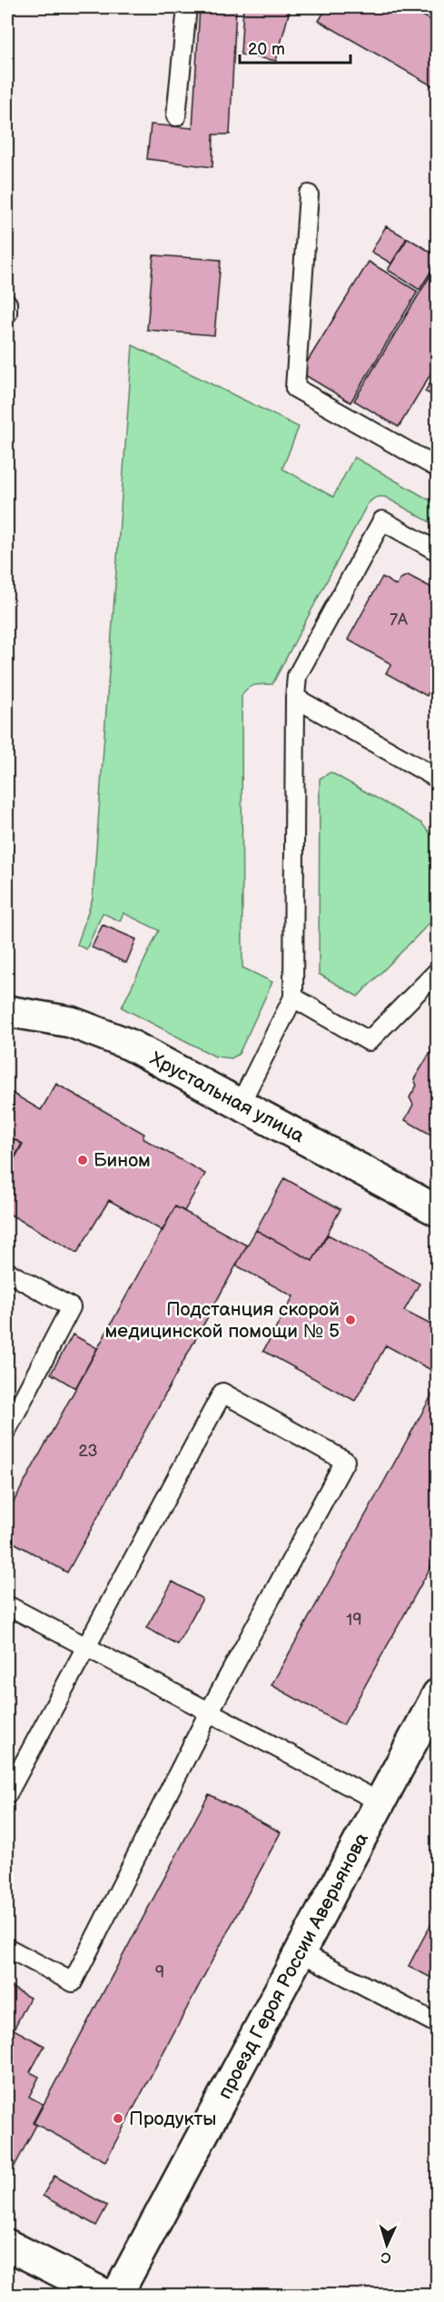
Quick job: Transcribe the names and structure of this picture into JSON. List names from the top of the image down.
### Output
{
  "streets": {
    "street": ["Хрустальная улица", "проезд Героя России Аверьянова"]
  },
  "places": ["Бином", "Подстанция скорой медицинской помощи № 5", "Продукты"],
  "house_numbers": [
    "7А",
    "23",
    "19",
    "9"
  ],
  "scale_bar": "20 m",
  "north": "bottom"
}
